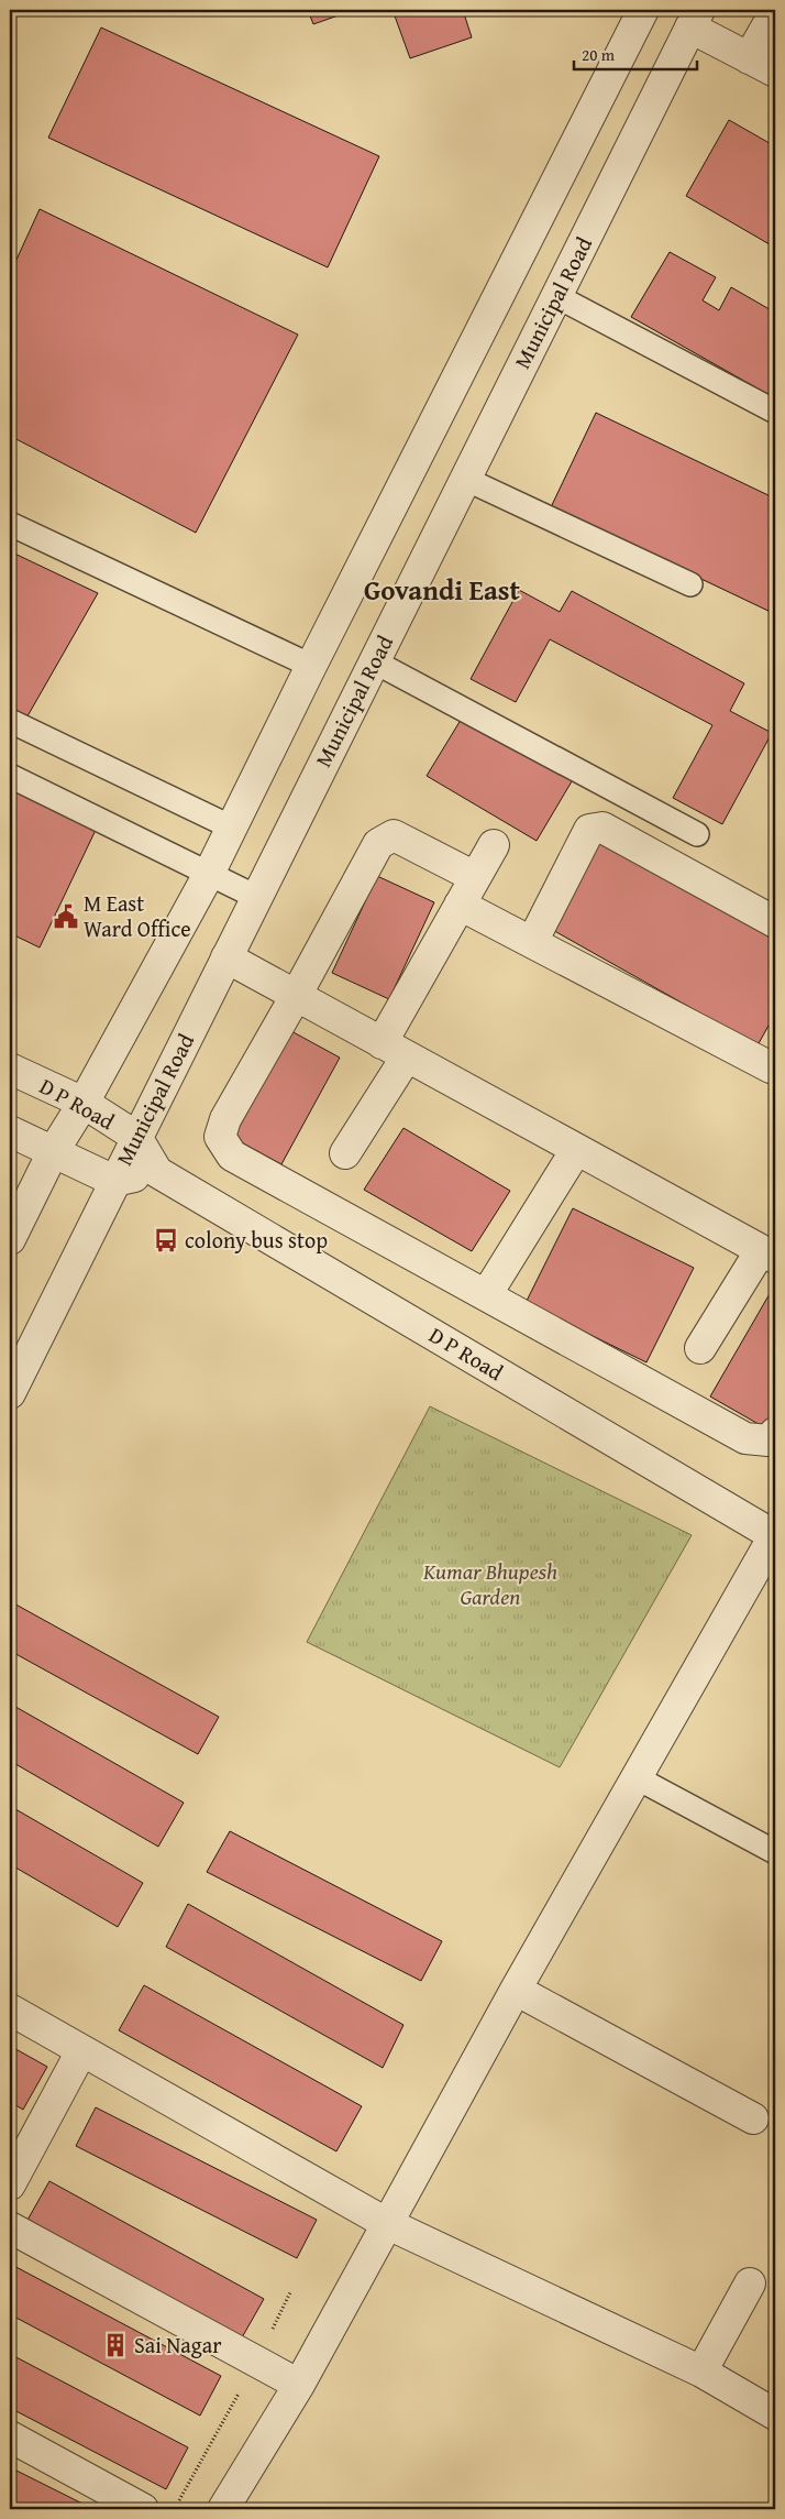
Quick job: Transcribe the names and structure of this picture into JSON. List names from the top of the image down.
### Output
{
  "streets": {
    "street": ["Municipal Road", "D P Road"]
  },
  "crossings": [
    ["Municipal Road", "D P Road"]
  ],
  "districts": ["Govandi East"],
  "parks": ["Kumar Bhupesh Garden"],
  "places": {
    "public building": ["M East Ward Office"],
    "bus stop": ["colony bus stop"],
    "building": ["Sai Nagar"]
  },
  "scale_bar": "20 m"
}
